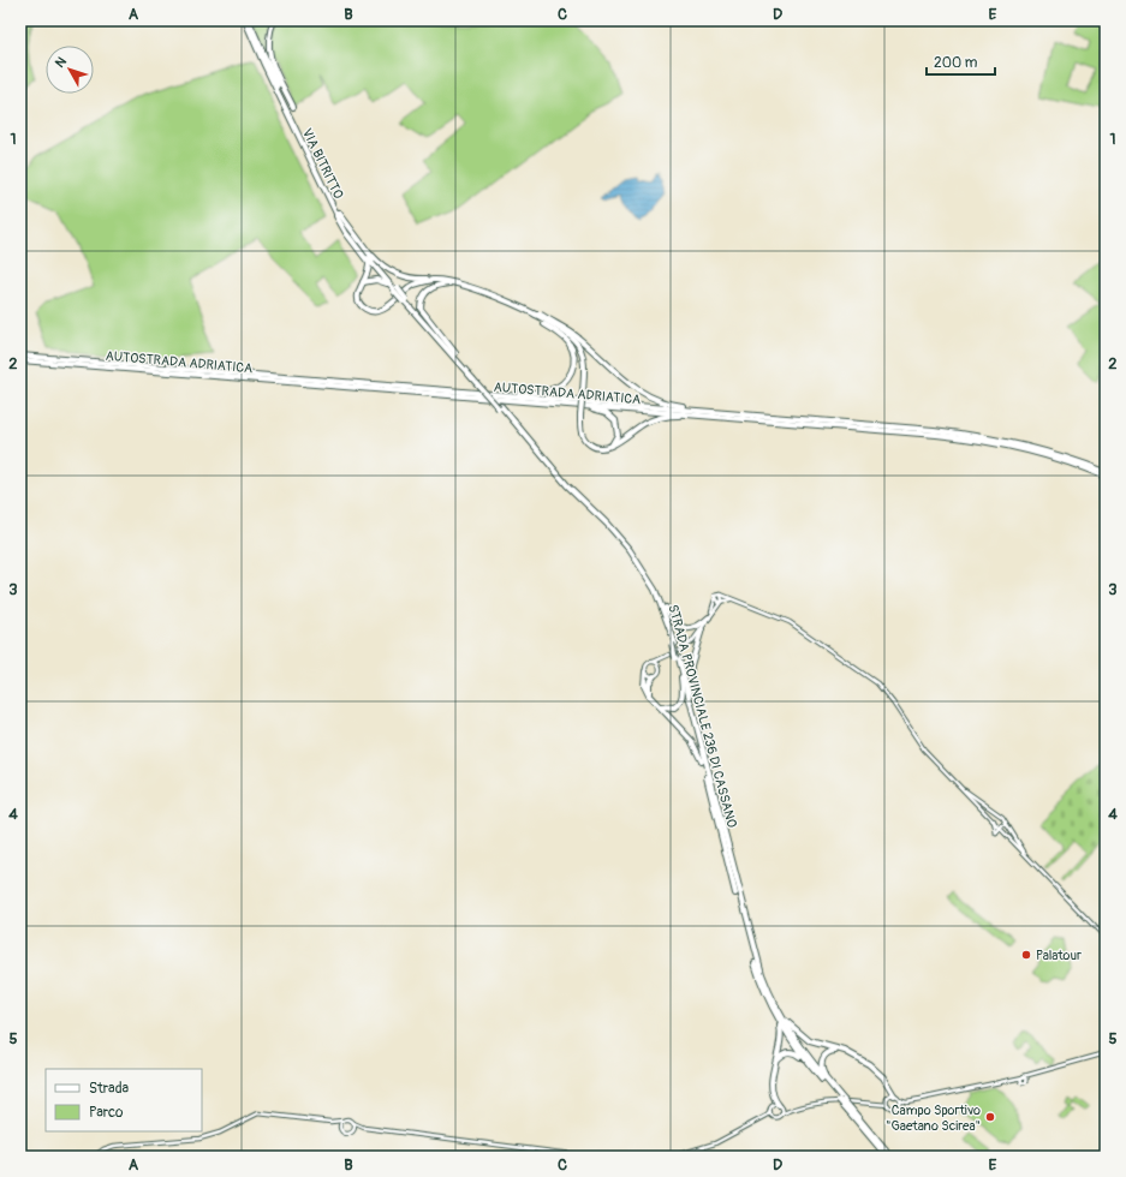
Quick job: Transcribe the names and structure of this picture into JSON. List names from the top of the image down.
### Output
{
  "streets": {
    "highway": ["VIA BITRITTO", "AUTOSTRADA ADRIATICA", "STRADA PROVINCIALE 236 DI CASSANO"]
  },
  "crossings": [
    ["VIA BITRITTO", "STRADA PROVINCIALE 236 DI CASSANO"]
  ],
  "places": ["Palatour", "Campo Sportivo \"Gaetano Scirea\""],
  "legend": ["Strada", "Parco"],
  "scale_bar": "200 m",
  "north": "top left",
  "grid": {
    "columns": [
      "A",
      "B",
      "C",
      "D",
      "E"
    ],
    "rows": [
      "1",
      "2",
      "3",
      "4",
      "5"
    ]
  }
}
